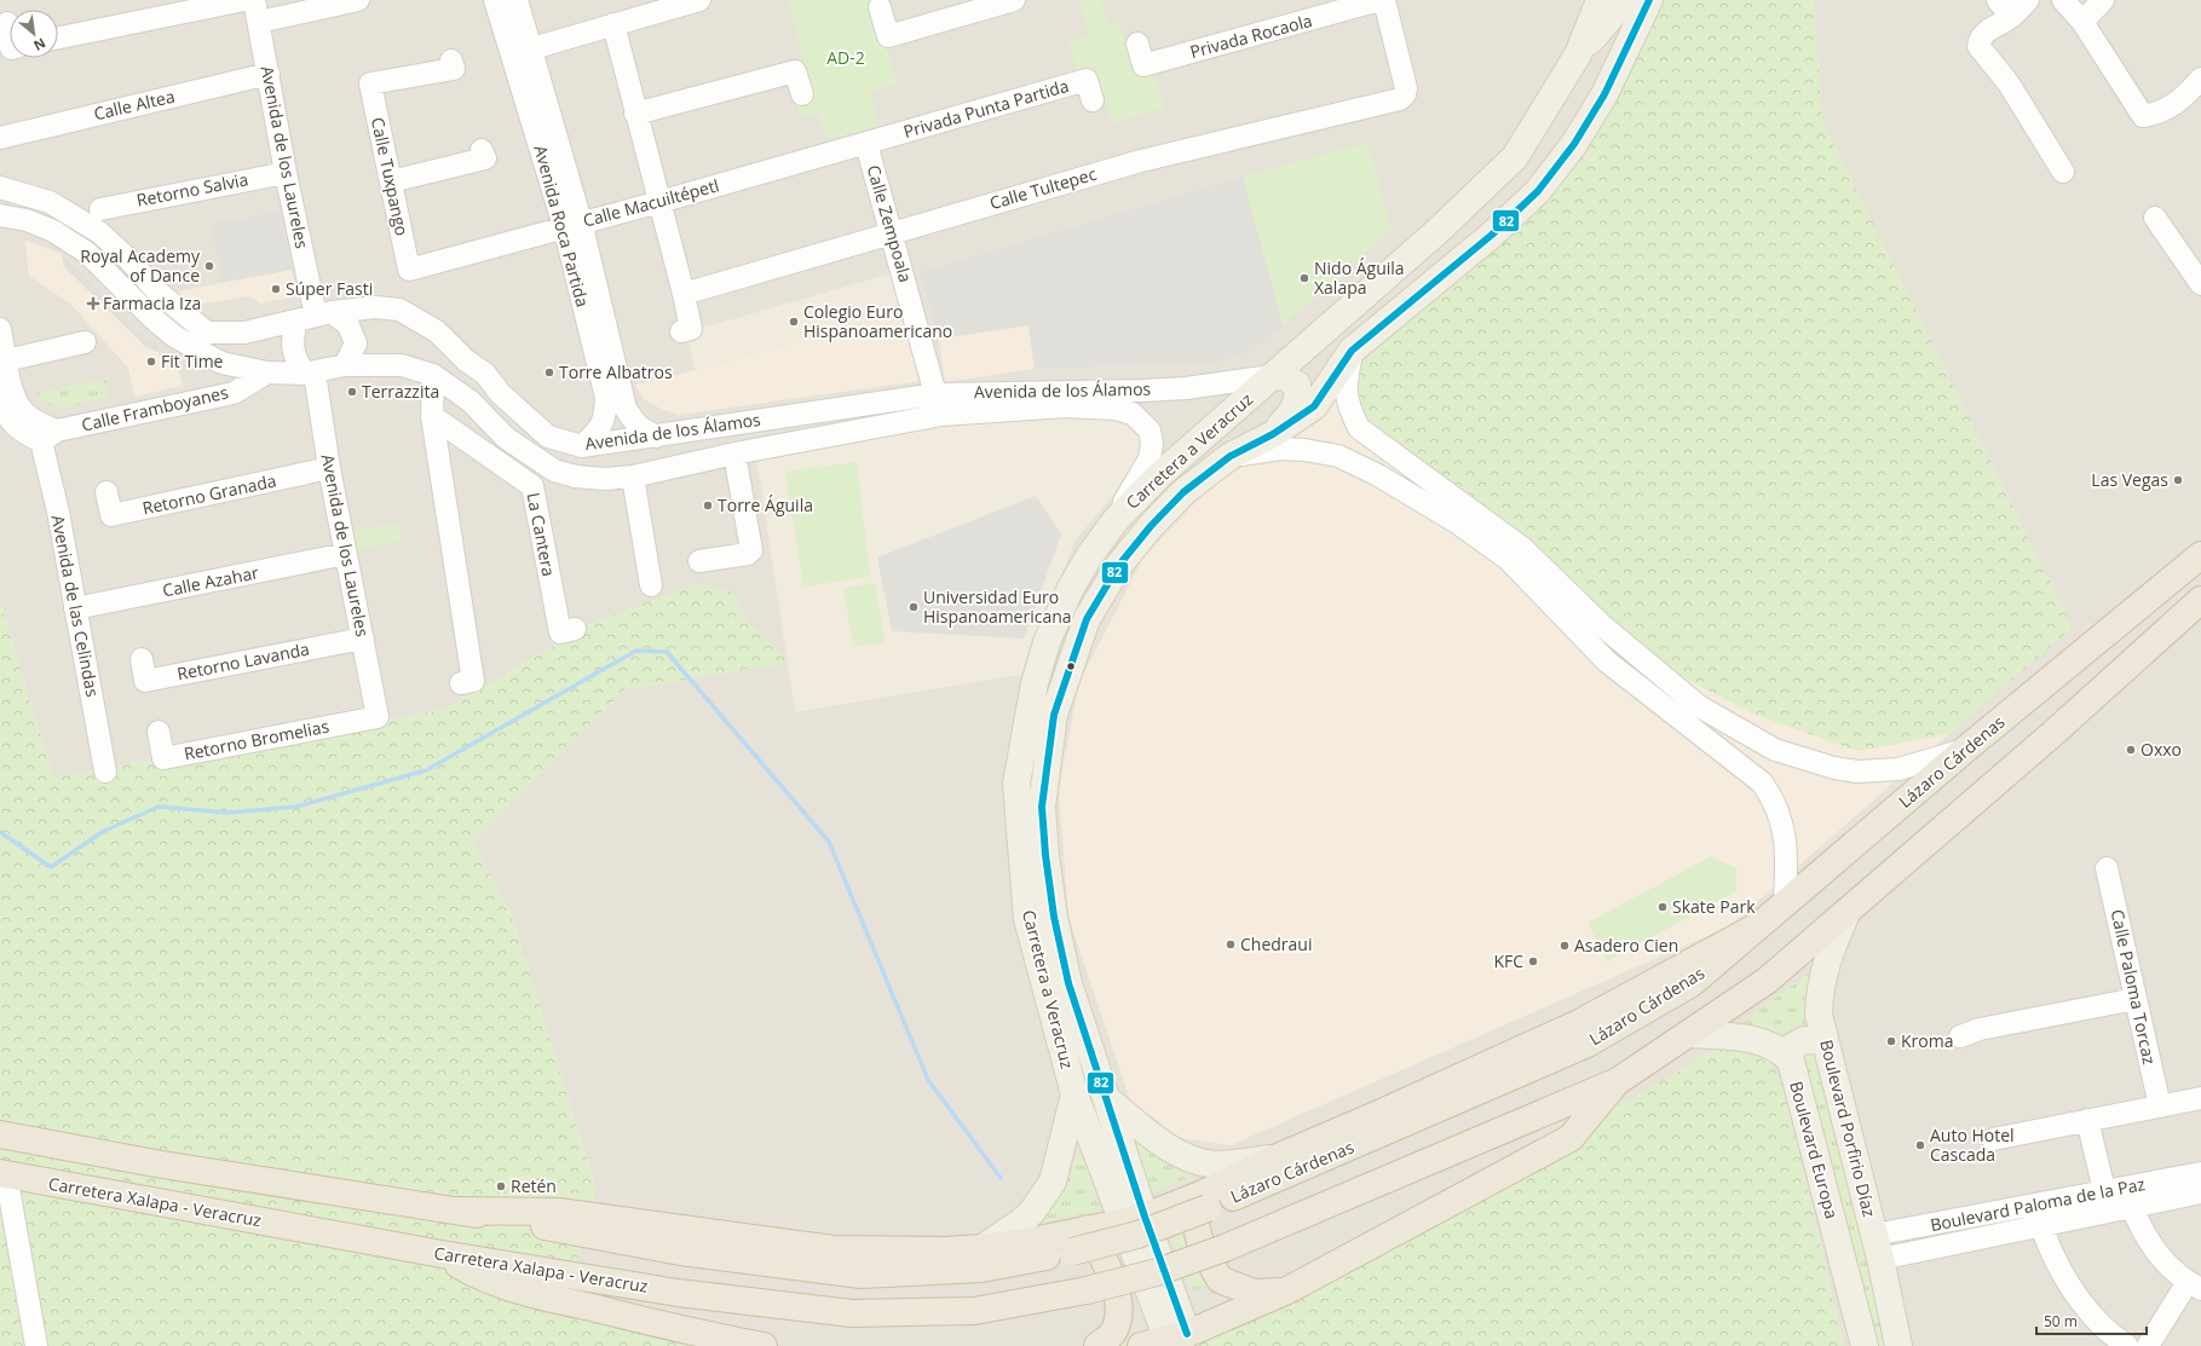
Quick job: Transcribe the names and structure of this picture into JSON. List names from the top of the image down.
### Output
{
  "streets": {
    "highway": ["Lázaro Cárdenas", "Carretera Xalapa - Veracruz"],
    "main road": ["Carretera a Veracruz", "Boulevard Porfirio Díaz", "Boulevard Europa"],
    "street": [
      "Privada Rocaola",
      "Calle Altea",
      "Privada Punta Partida",
      "Avenida de los Laureles",
      "Calle Tuxpango",
      "Calle Tultepec",
      "Retorno Salvia",
      "Calle Macuiltépetl",
      "Calle Zempoala",
      "Avenida Roca Partida",
      "Avenida de los Álamos",
      "Calle Framboyanes",
      "Retorno Granada",
      "La Cantera",
      "Calle Azahar",
      "Avenida de las Celindas",
      "Retorno Lavanda",
      "Retorno Bromelias",
      "Calle Paloma Torcaz",
      "Boulevard Paloma de la Paz"
    ]
  },
  "crossings": [
    ["Calle Altea", "Avenida de los Laureles"],
    ["Privada Punta Partida", "Calle Macuiltépetl"],
    ["Privada Punta Partida", "Calle Zempoala"],
    ["Avenida de los Laureles", "Retorno Salvia"],
    ["Avenida de los Laureles", "Avenida de los Álamos"],
    ["Avenida de los Laureles", "Retorno Granada"],
    ["Avenida de los Laureles", "Calle Azahar"],
    ["Avenida de los Laureles", "Retorno Lavanda"],
    ["Avenida de los Laureles", "Retorno Bromelias"],
    ["Calle Tuxpango", "Calle Macuiltépetl"],
    ["Calle Tultepec", "Calle Zempoala"],
    ["Calle Macuiltépetl", "Calle Zempoala"],
    ["Calle Macuiltépetl", "Avenida Roca Partida"],
    ["Calle Zempoala", "Avenida de los Álamos"],
    ["Avenida Roca Partida", "Avenida de los Álamos"],
    ["Avenida de los Álamos", "Calle Framboyanes"],
    ["Avenida de los Álamos", "Carretera a Veracruz"],
    ["Calle Framboyanes", "Avenida de las Celindas"],
    ["Calle Azahar", "Avenida de las Celindas"],
    ["Boulevard Porfirio Díaz", "Boulevard Paloma de la Paz"]
  ],
  "parks": ["AD-2"],
  "places": {
    "other": [
      "Royal Academy of Dance",
      "Nido Águila Xalapa",
      "Súper Fasti",
      "Colegio Euro Hispanoamericano",
      "Fit Time",
      "Torre Albatros",
      "Terrazzita",
      "Las Vegas",
      "Torre Águila",
      "Universidad Euro Hispanoamericana",
      "Oxxo",
      "Skate Park",
      "Chedraui",
      "Asadero Cien",
      "KFC",
      "Kroma",
      "Auto Hotel Cascada",
      "Retén"
    ],
    "health": ["Farmacia Iza"]
  },
  "lines": ["transit line 82"],
  "scale_bar": "50 m",
  "north": "bottom right"
}
